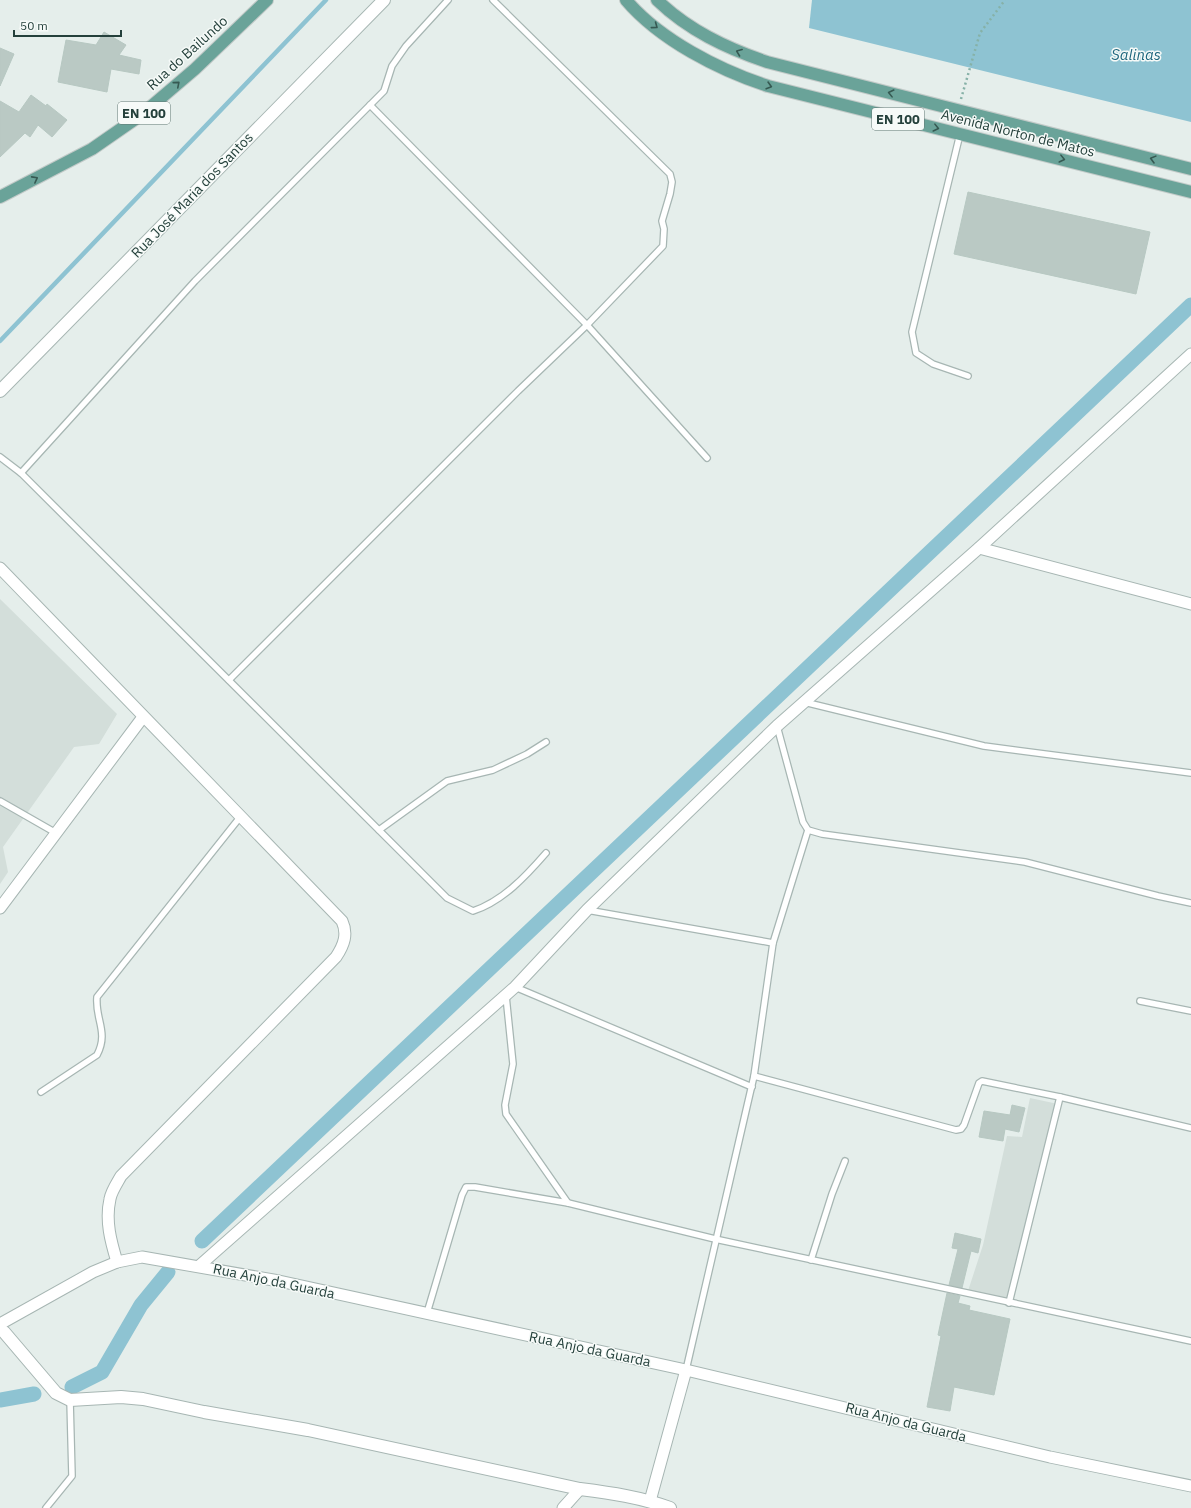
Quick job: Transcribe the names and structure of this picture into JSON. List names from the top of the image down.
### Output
{
  "streets": {
    "main road": ["Rua do Bailundo", "EN 100", "Avenida Norton de Matos"],
    "street": ["Rua José Maria dos Santos", "Rua Anjo da Guarda"]
  },
  "one_way": ["Rua do Bailundo"],
  "water": ["Salinas"],
  "scale_bar": "50 m"
}
